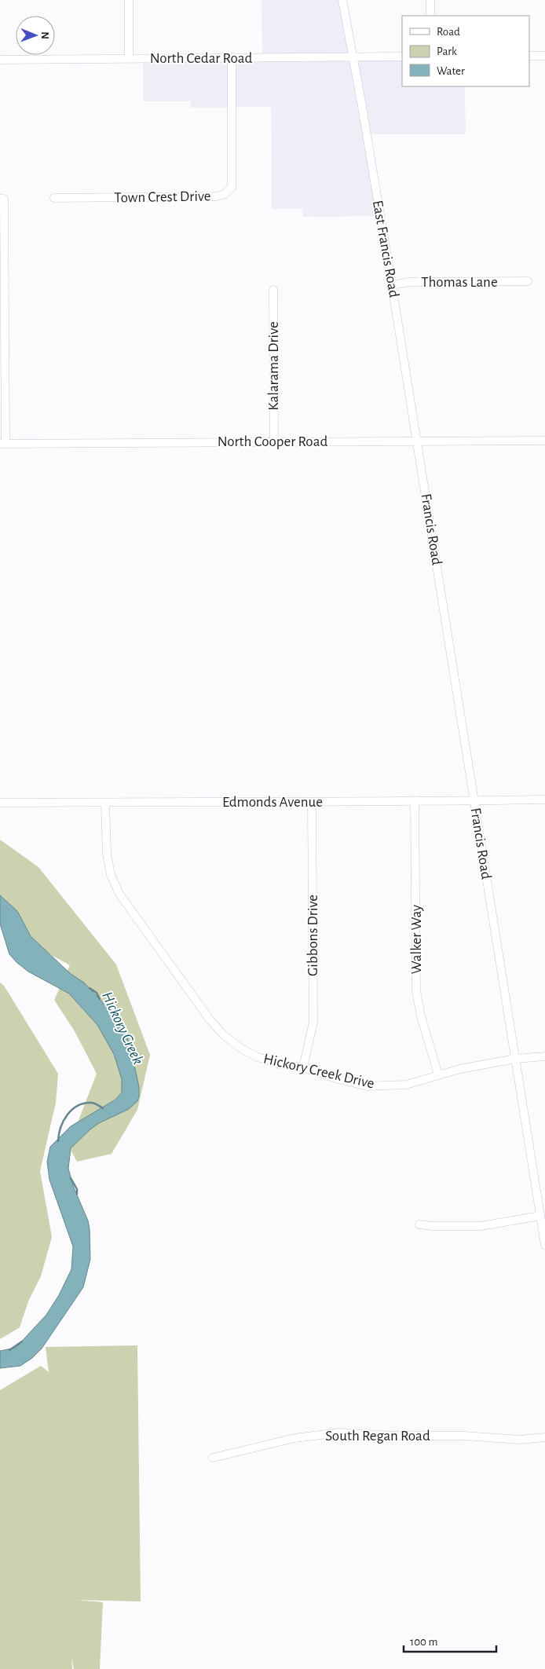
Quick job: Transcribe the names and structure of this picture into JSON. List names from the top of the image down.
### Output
{
  "streets": {
    "street": [
      "North Cedar Road",
      "Town Crest Drive",
      "East Francis Road",
      "Thomas Lane",
      "Kalarama Drive",
      "North Cooper Road",
      "Francis Road",
      "Edmonds Avenue",
      "Gibbons Drive",
      "Walker Way",
      "Hickory Creek Drive",
      "South Regan Road"
    ]
  },
  "crossings": [
    ["North Cedar Road", "Town Crest Drive"],
    ["North Cedar Road", "East Francis Road"],
    ["East Francis Road", "Thomas Lane"],
    ["East Francis Road", "North Cooper Road"],
    ["East Francis Road", "Francis Road"],
    ["Kalarama Drive", "North Cooper Road"],
    ["North Cooper Road", "Francis Road"],
    ["Francis Road", "Edmonds Avenue"],
    ["Francis Road", "Hickory Creek Drive"],
    ["Edmonds Avenue", "Gibbons Drive"],
    ["Edmonds Avenue", "Walker Way"],
    ["Edmonds Avenue", "Hickory Creek Drive"],
    ["Gibbons Drive", "Hickory Creek Drive"],
    ["Walker Way", "Hickory Creek Drive"]
  ],
  "water": ["Hickory Creek"],
  "legend": ["Road", "Park", "Water"],
  "scale_bar": "100 m",
  "north": "right"
}
